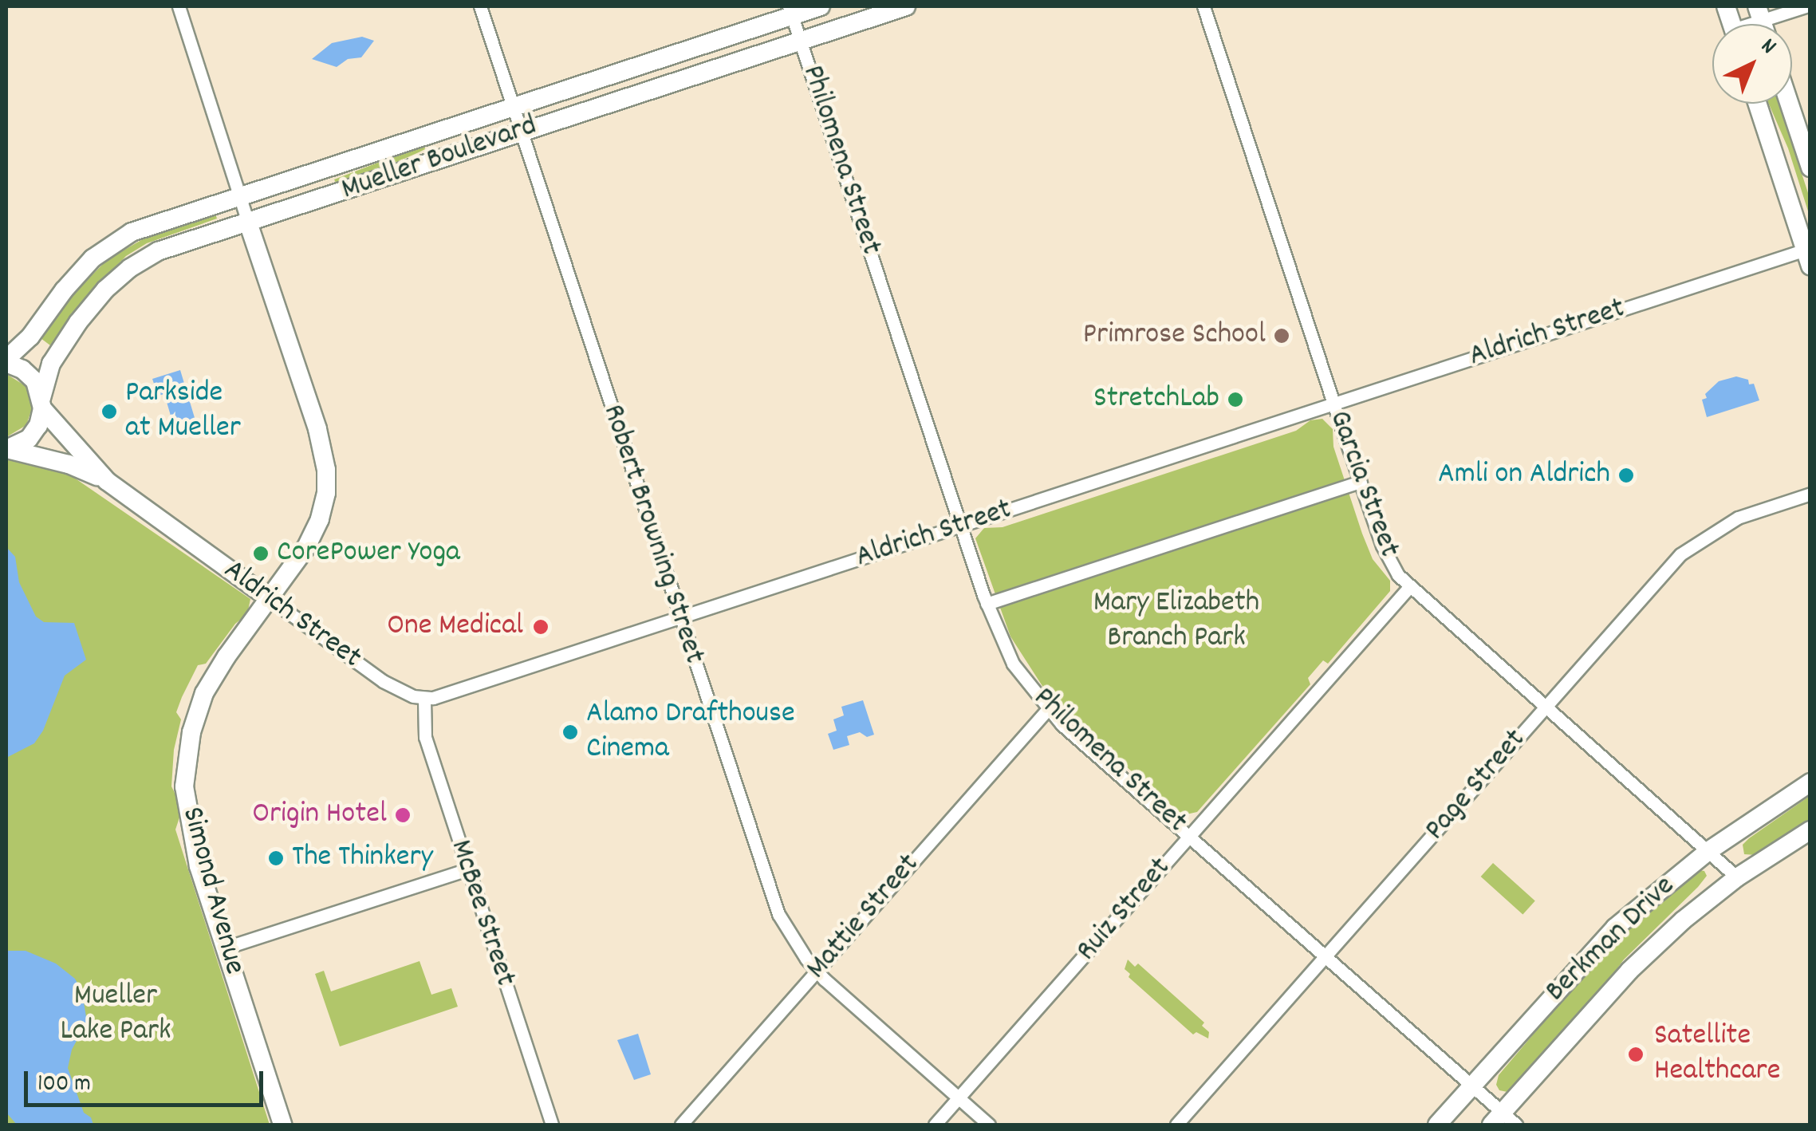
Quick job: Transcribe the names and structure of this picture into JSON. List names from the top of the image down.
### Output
{
  "streets": {
    "street": [
      "Mueller Boulevard",
      "Philomena Street",
      "Aldrich Street",
      "Garcia Street",
      "Robert Browning Street",
      "Page Street",
      "Simond Avenue",
      "Ruiz Street",
      "McBee Street",
      "Mattie Street",
      "Berkman Drive"
    ]
  },
  "crossings": [
    ["Mueller Boulevard", "Philomena Street"],
    ["Mueller Boulevard", "Aldrich Street"],
    ["Mueller Boulevard", "Robert Browning Street"],
    ["Mueller Boulevard", "Simond Avenue"],
    ["Philomena Street", "Aldrich Street"],
    ["Philomena Street", "Page Street"],
    ["Philomena Street", "Ruiz Street"],
    ["Philomena Street", "Mattie Street"],
    ["Philomena Street", "Berkman Drive"],
    ["Aldrich Street", "Garcia Street"],
    ["Aldrich Street", "Robert Browning Street"],
    ["Aldrich Street", "Simond Avenue"],
    ["Aldrich Street", "McBee Street"],
    ["Garcia Street", "Page Street"],
    ["Garcia Street", "Ruiz Street"],
    ["Garcia Street", "Berkman Drive"],
    ["Robert Browning Street", "Ruiz Street"],
    ["Robert Browning Street", "Mattie Street"]
  ],
  "parks": ["Mary Elizabeth Branch Park", "Mueller Lake Park"],
  "places": [
    "Primrose School",
    "StretchLab",
    "Parkside at Mueller",
    "Amli on Aldrich",
    "CorePower Yoga",
    "One Medical",
    "Alamo Drafthouse Cinema",
    "Origin Hotel",
    "The Thinkery",
    "Satellite Healthcare"
  ],
  "scale_bar": "100 m",
  "north": "top right"
}
